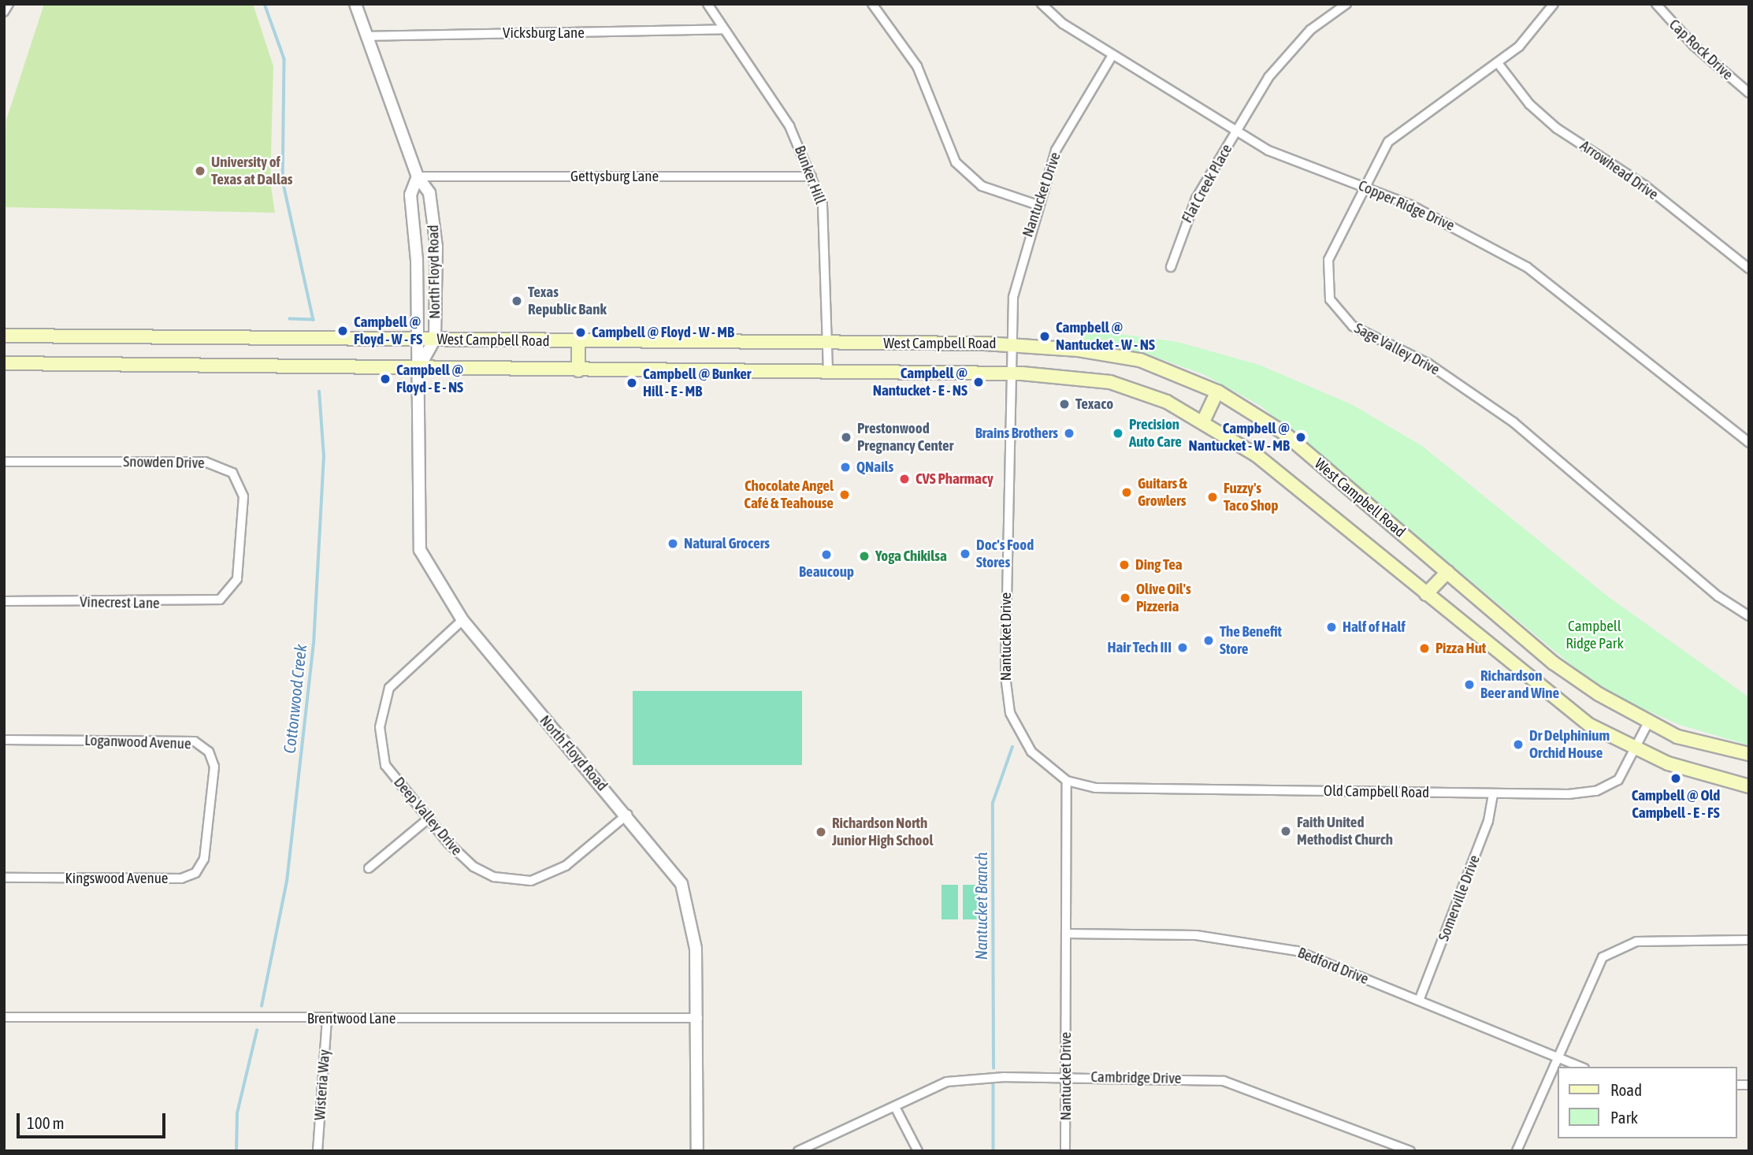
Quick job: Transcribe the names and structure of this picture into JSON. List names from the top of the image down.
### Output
{
  "streets": {
    "main road": ["West Campbell Road"],
    "street": [
      "Vicksburg Lane",
      "Cap Rock Drive",
      "Arrowhead Drive",
      "Bunker Hill",
      "Gettysburg Lane",
      "Flat Creek Place",
      "Nantucket Drive",
      "Copper Ridge Drive",
      "North Floyd Road",
      "Sage Valley Drive",
      "Snowden Drive",
      "Vinecrest Lane",
      "Loganwood Avenue",
      "Old Campbell Road",
      "Deep Valley Drive",
      "Kingswood Avenue",
      "Somerville Drive",
      "Bedford Drive",
      "Brentwood Lane",
      "Cambridge Drive",
      "Wisteria Way"
    ]
  },
  "crossings": [
    ["Vicksburg Lane", "Bunker Hill"],
    ["Vicksburg Lane", "North Floyd Road"],
    ["Arrowhead Drive", "Sage Valley Drive"],
    ["Bunker Hill", "Gettysburg Lane"],
    ["Bunker Hill", "West Campbell Road"],
    ["Gettysburg Lane", "North Floyd Road"],
    ["Flat Creek Place", "Copper Ridge Drive"],
    ["Nantucket Drive", "Copper Ridge Drive"],
    ["Nantucket Drive", "West Campbell Road"],
    ["Nantucket Drive", "Old Campbell Road"],
    ["Nantucket Drive", "Bedford Drive"],
    ["Nantucket Drive", "Cambridge Drive"],
    ["Copper Ridge Drive", "Sage Valley Drive"],
    ["North Floyd Road", "West Campbell Road"],
    ["North Floyd Road", "Deep Valley Drive"],
    ["North Floyd Road", "Brentwood Lane"],
    ["West Campbell Road", "Old Campbell Road"],
    ["Snowden Drive", "Vinecrest Lane"],
    ["Loganwood Avenue", "Kingswood Avenue"],
    ["Old Campbell Road", "Somerville Drive"],
    ["Somerville Drive", "Bedford Drive"],
    ["Brentwood Lane", "Wisteria Way"]
  ],
  "water": ["Cottonwood Creek", "Nantucket Branch"],
  "parks": ["Campbell Ridge Park"],
  "places": [
    "University of Texas at Dallas",
    "Texas Republic Bank",
    "Campbell @ Floyd - W - FS",
    "Campbell @ Floyd - W - MB",
    "Campbell @ Nantucket - W - NS",
    "Campbell @ Floyd - E - NS",
    "Campbell @ Nantucket - E - NS",
    "Campbell @ Bunker Hill - E - MB",
    "Texaco",
    "Brains Brothers",
    "Precision Auto Care",
    "Prestonwood Pregnancy Center",
    "Campbell @ Nantucket - W - MB",
    "QNails",
    "CVS Pharmacy",
    "Guitars & Growlers",
    "Chocolate Angel Café & Teahouse",
    "Fuzzy's Taco Shop",
    "Natural Grocers",
    "Doc's Food Stores",
    "Beaucoup",
    "Yoga Chikilsa",
    "Ding Tea",
    "Olive Oil's Pizzeria",
    "Half of Half",
    "The Benefit Store",
    "Hair Tech III",
    "Pizza Hut",
    "Richardson Beer and Wine",
    "Dr Delphinium Orchid House",
    "Campbell @ Old Campbell - E - FS",
    "Faith United Methodist Church",
    "Richardson North Junior High School"
  ],
  "legend": ["Road", "Park"],
  "scale_bar": "100 m"
}
